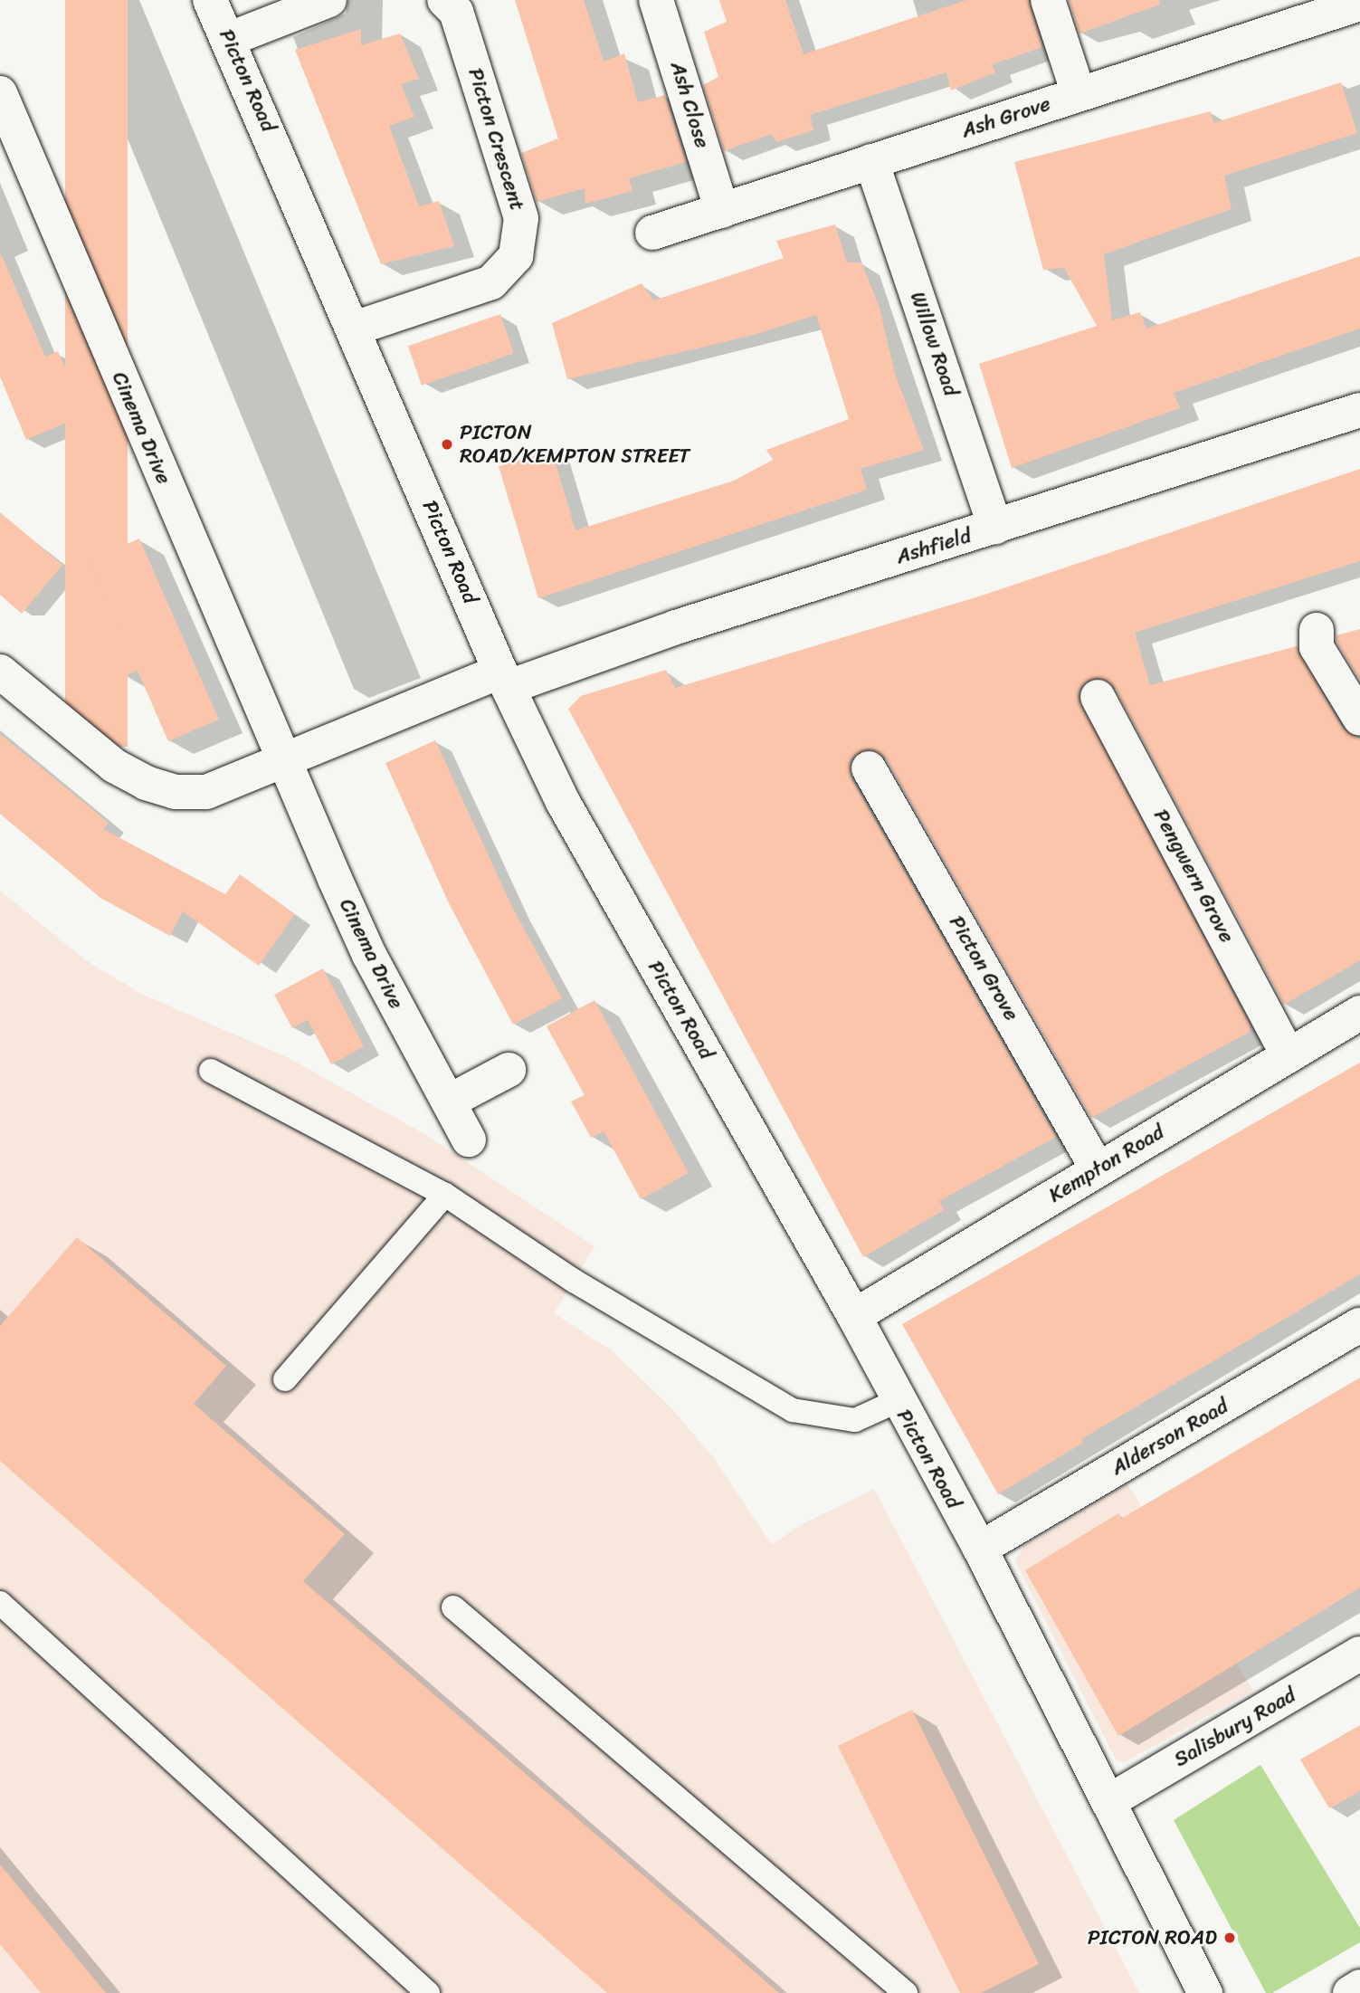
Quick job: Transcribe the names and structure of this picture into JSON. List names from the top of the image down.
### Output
{
  "streets": {
    "street": [
      "Picton Road",
      "Ash Close",
      "Ash Grove",
      "Picton Crescent",
      "Willow Road",
      "Cinema Drive",
      "Ashfield",
      "Pengwern Grove",
      "Picton Grove",
      "Kempton Road",
      "Alderson Road",
      "Salisbury Road"
    ]
  },
  "crossings": [
    ["Picton Road", "Picton Crescent"],
    ["Picton Road", "Ashfield"],
    ["Picton Road", "Kempton Road"],
    ["Picton Road", "Alderson Road"],
    ["Picton Road", "Salisbury Road"],
    ["Ash Close", "Ash Grove"],
    ["Ash Grove", "Willow Road"],
    ["Willow Road", "Ashfield"],
    ["Pengwern Grove", "Kempton Road"],
    ["Picton Grove", "Kempton Road"]
  ],
  "places": ["PICTON ROAD/KEMPTON STREET", "PICTON ROAD"]
}
